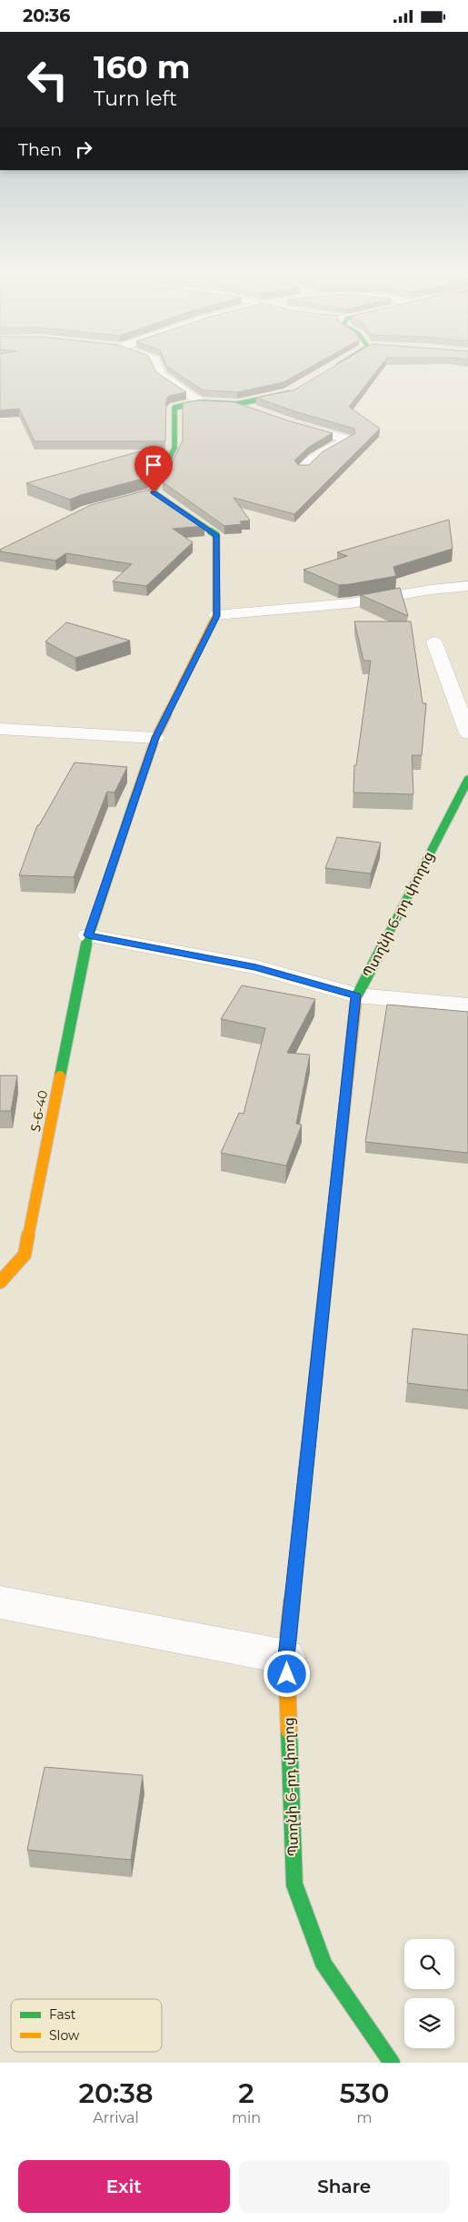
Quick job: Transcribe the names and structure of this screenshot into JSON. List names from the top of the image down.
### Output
{
  "streets": {
    "street": ["Պտղնի 6-րդ փողոց", "Տ-6-40"]
  },
  "legend": ["Fast", "Slow"],
  "page": {
    "status": "20:36",
    "turn": ["160 m", "Turn left"],
    "then": "Then",
    "eta": [
      "20:38",
      "Arrival",
      "2",
      "min",
      "530",
      "m"
    ],
    "buttons": ["Exit", "Share"]
  }
}
